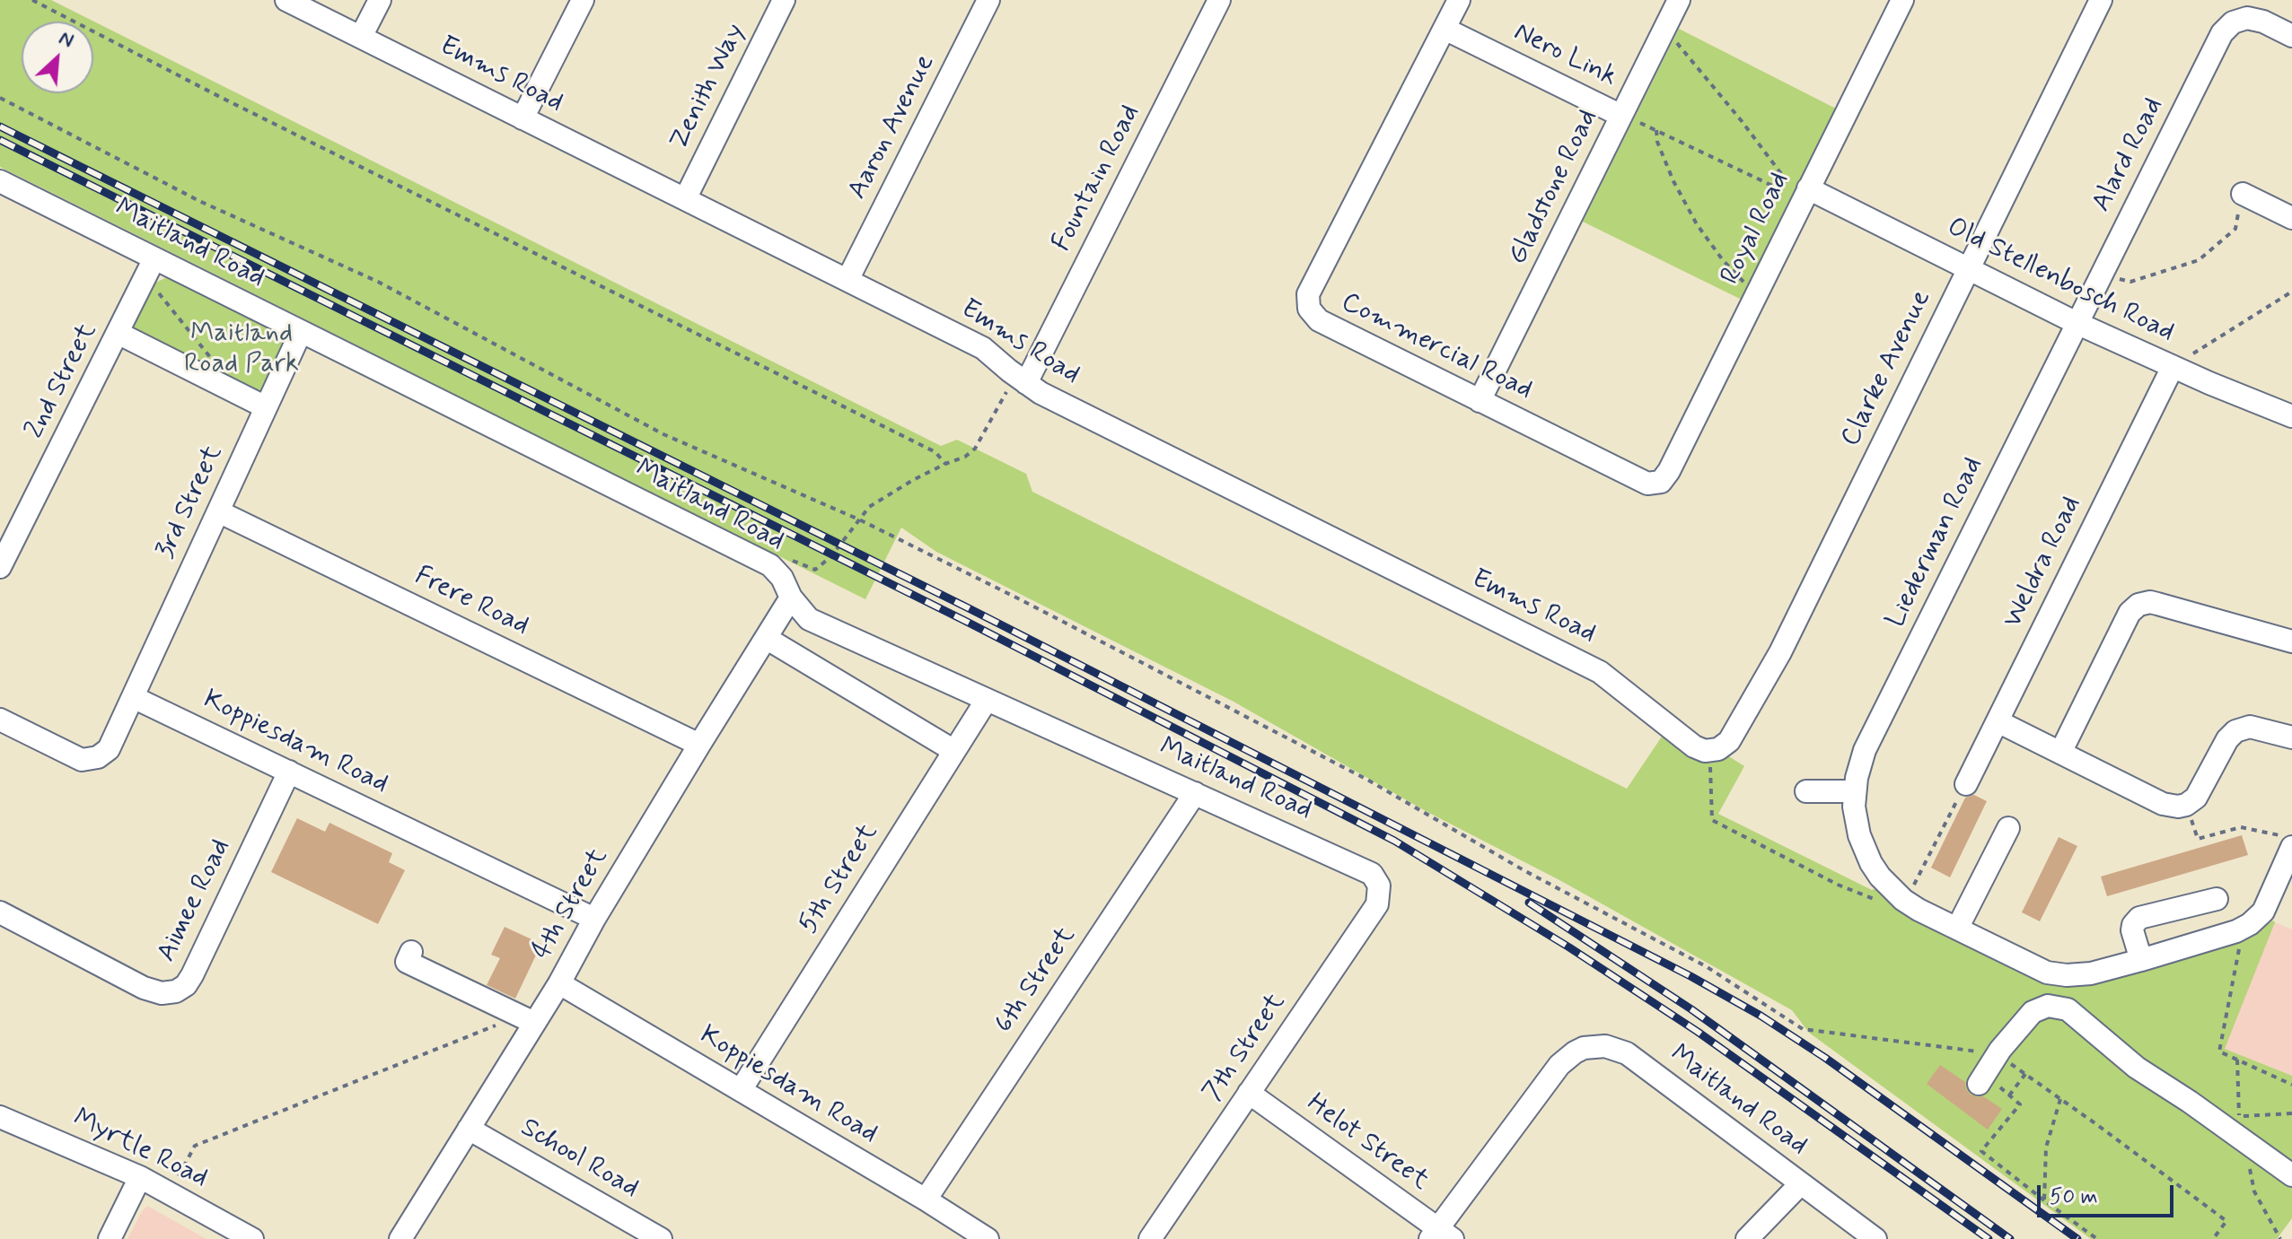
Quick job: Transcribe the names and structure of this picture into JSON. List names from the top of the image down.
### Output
{
  "streets": {
    "street": [
      "Nero Link",
      "Emms Road",
      "Zenith Way",
      "Aaron Avenue",
      "Alard Road",
      "Fountain Road",
      "Gladstone Road",
      "Royal Road",
      "Maitland Road",
      "Old Stellenbosch Road",
      "Commercial Road",
      "Clarke Avenue",
      "2nd Street",
      "3rd Street",
      "Liederman Road",
      "Weldra Road",
      "Frere Road",
      "Koppiesdam Road",
      "5th Street",
      "Aimee Road",
      "4th Street",
      "6th Street",
      "7th Street",
      "Helot Street",
      "Myrtle Road",
      "School Road"
    ]
  },
  "crossings": [
    ["Nero Link", "Gladstone Road"],
    ["Nero Link", "Commercial Road"],
    ["Emms Road", "Zenith Way"],
    ["Emms Road", "Aaron Avenue"],
    ["Emms Road", "Fountain Road"],
    ["Emms Road", "Clarke Avenue"],
    ["Alard Road", "Old Stellenbosch Road"],
    ["Alard Road", "Liederman Road"],
    ["Gladstone Road", "Commercial Road"],
    ["Royal Road", "Old Stellenbosch Road"],
    ["Royal Road", "Commercial Road"],
    ["Maitland Road", "2nd Street"],
    ["Maitland Road", "3rd Street"],
    ["Maitland Road", "5th Street"],
    ["Maitland Road", "4th Street"],
    ["Maitland Road", "6th Street"],
    ["Maitland Road", "7th Street"],
    ["Maitland Road", "Helot Street"],
    ["Old Stellenbosch Road", "Clarke Avenue"],
    ["Old Stellenbosch Road", "Liederman Road"],
    ["Old Stellenbosch Road", "Weldra Road"],
    ["3rd Street", "Frere Road"],
    ["3rd Street", "Koppiesdam Road"],
    ["Frere Road", "4th Street"],
    ["Koppiesdam Road", "5th Street"],
    ["Koppiesdam Road", "Aimee Road"],
    ["Koppiesdam Road", "4th Street"],
    ["Koppiesdam Road", "6th Street"],
    ["4th Street", "School Road"],
    ["7th Street", "Helot Street"]
  ],
  "parks": ["Maitland Road Park"],
  "scale_bar": "50 m",
  "north": "top right"
}
